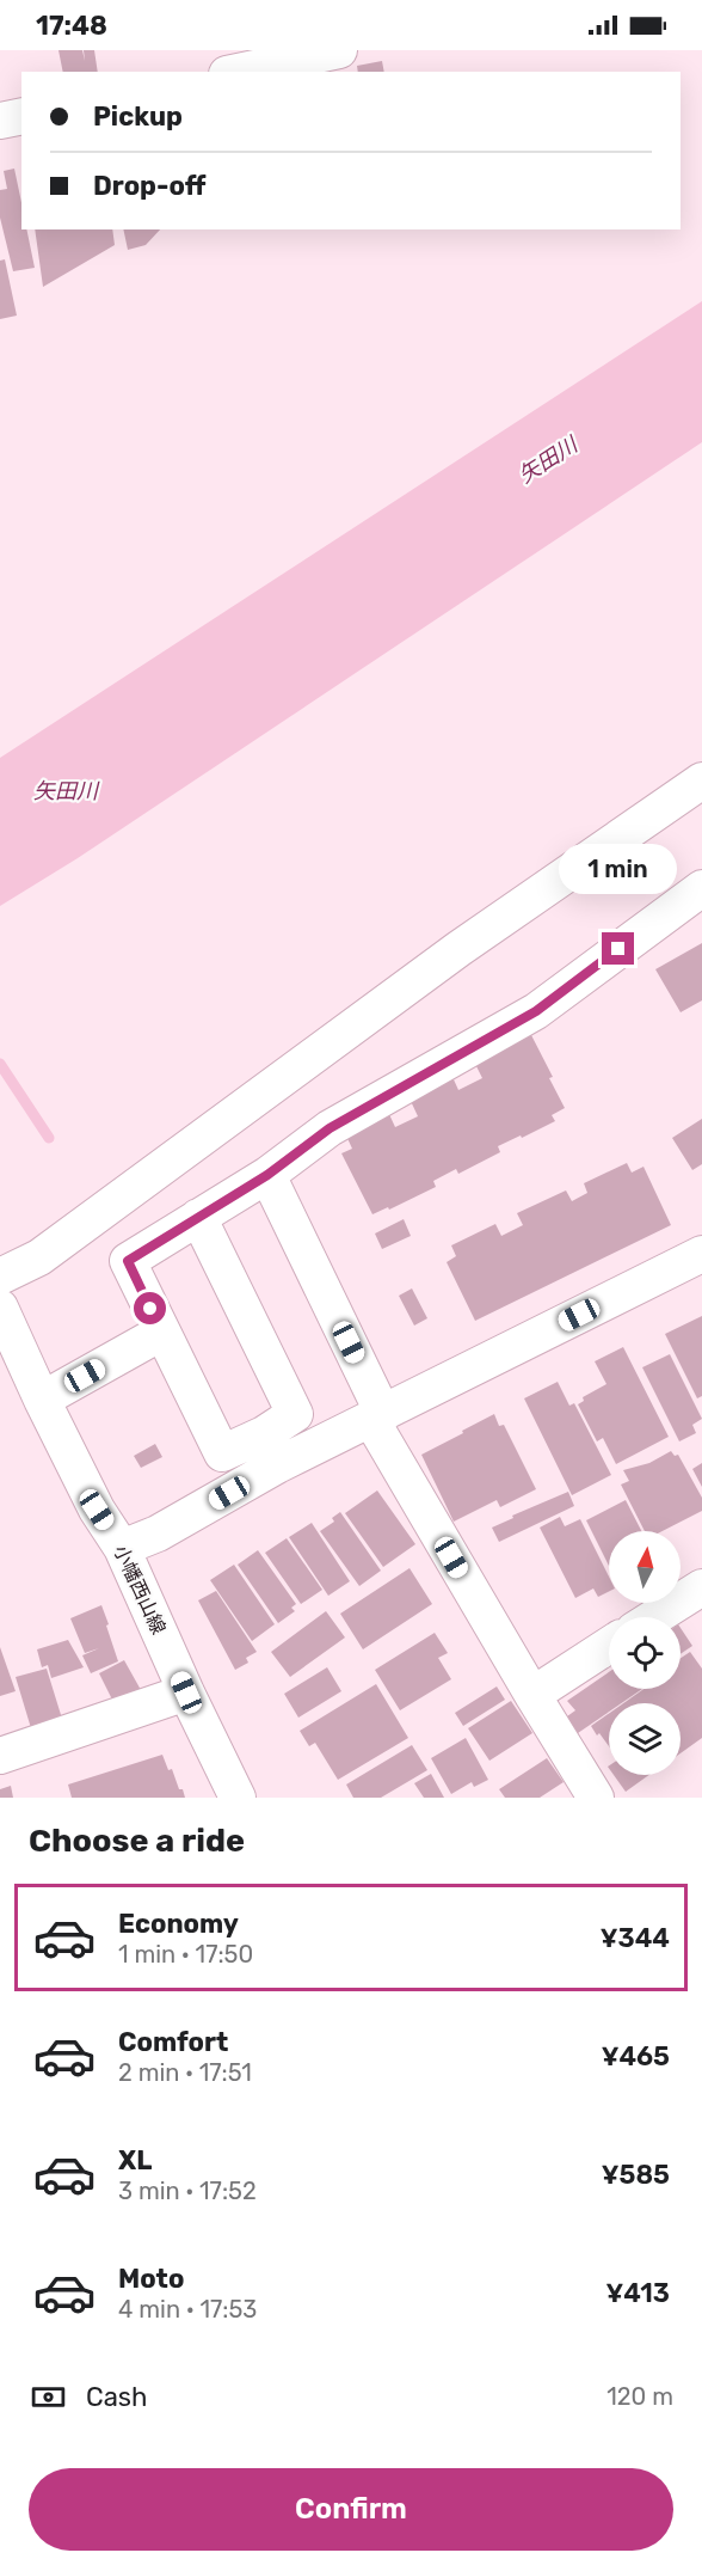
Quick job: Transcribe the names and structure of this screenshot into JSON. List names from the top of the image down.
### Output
{
  "streets": {
    "street": ["小幡西山線"]
  },
  "water": ["矢田川"],
  "north": "top",
  "page": {
    "status": "17:48",
    "banner": ["Pickup", "Drop-off"],
    "bubble": "1 min",
    "heading": "Choose a ride",
    "list": [
      {
        "name": "Economy",
        "note": "1 min · 17:50",
        "value": "¥344"
      },
      {
        "name": "Comfort",
        "note": "2 min · 17:51",
        "value": "¥465"
      },
      {
        "name": "XL",
        "note": "3 min · 17:52",
        "value": "¥585"
      },
      {
        "name": "Moto",
        "note": "4 min · 17:53",
        "value": "¥413"
      }
    ],
    "pay": ["Cash", "120 m"],
    "buttons": "Confirm"
  }
}
